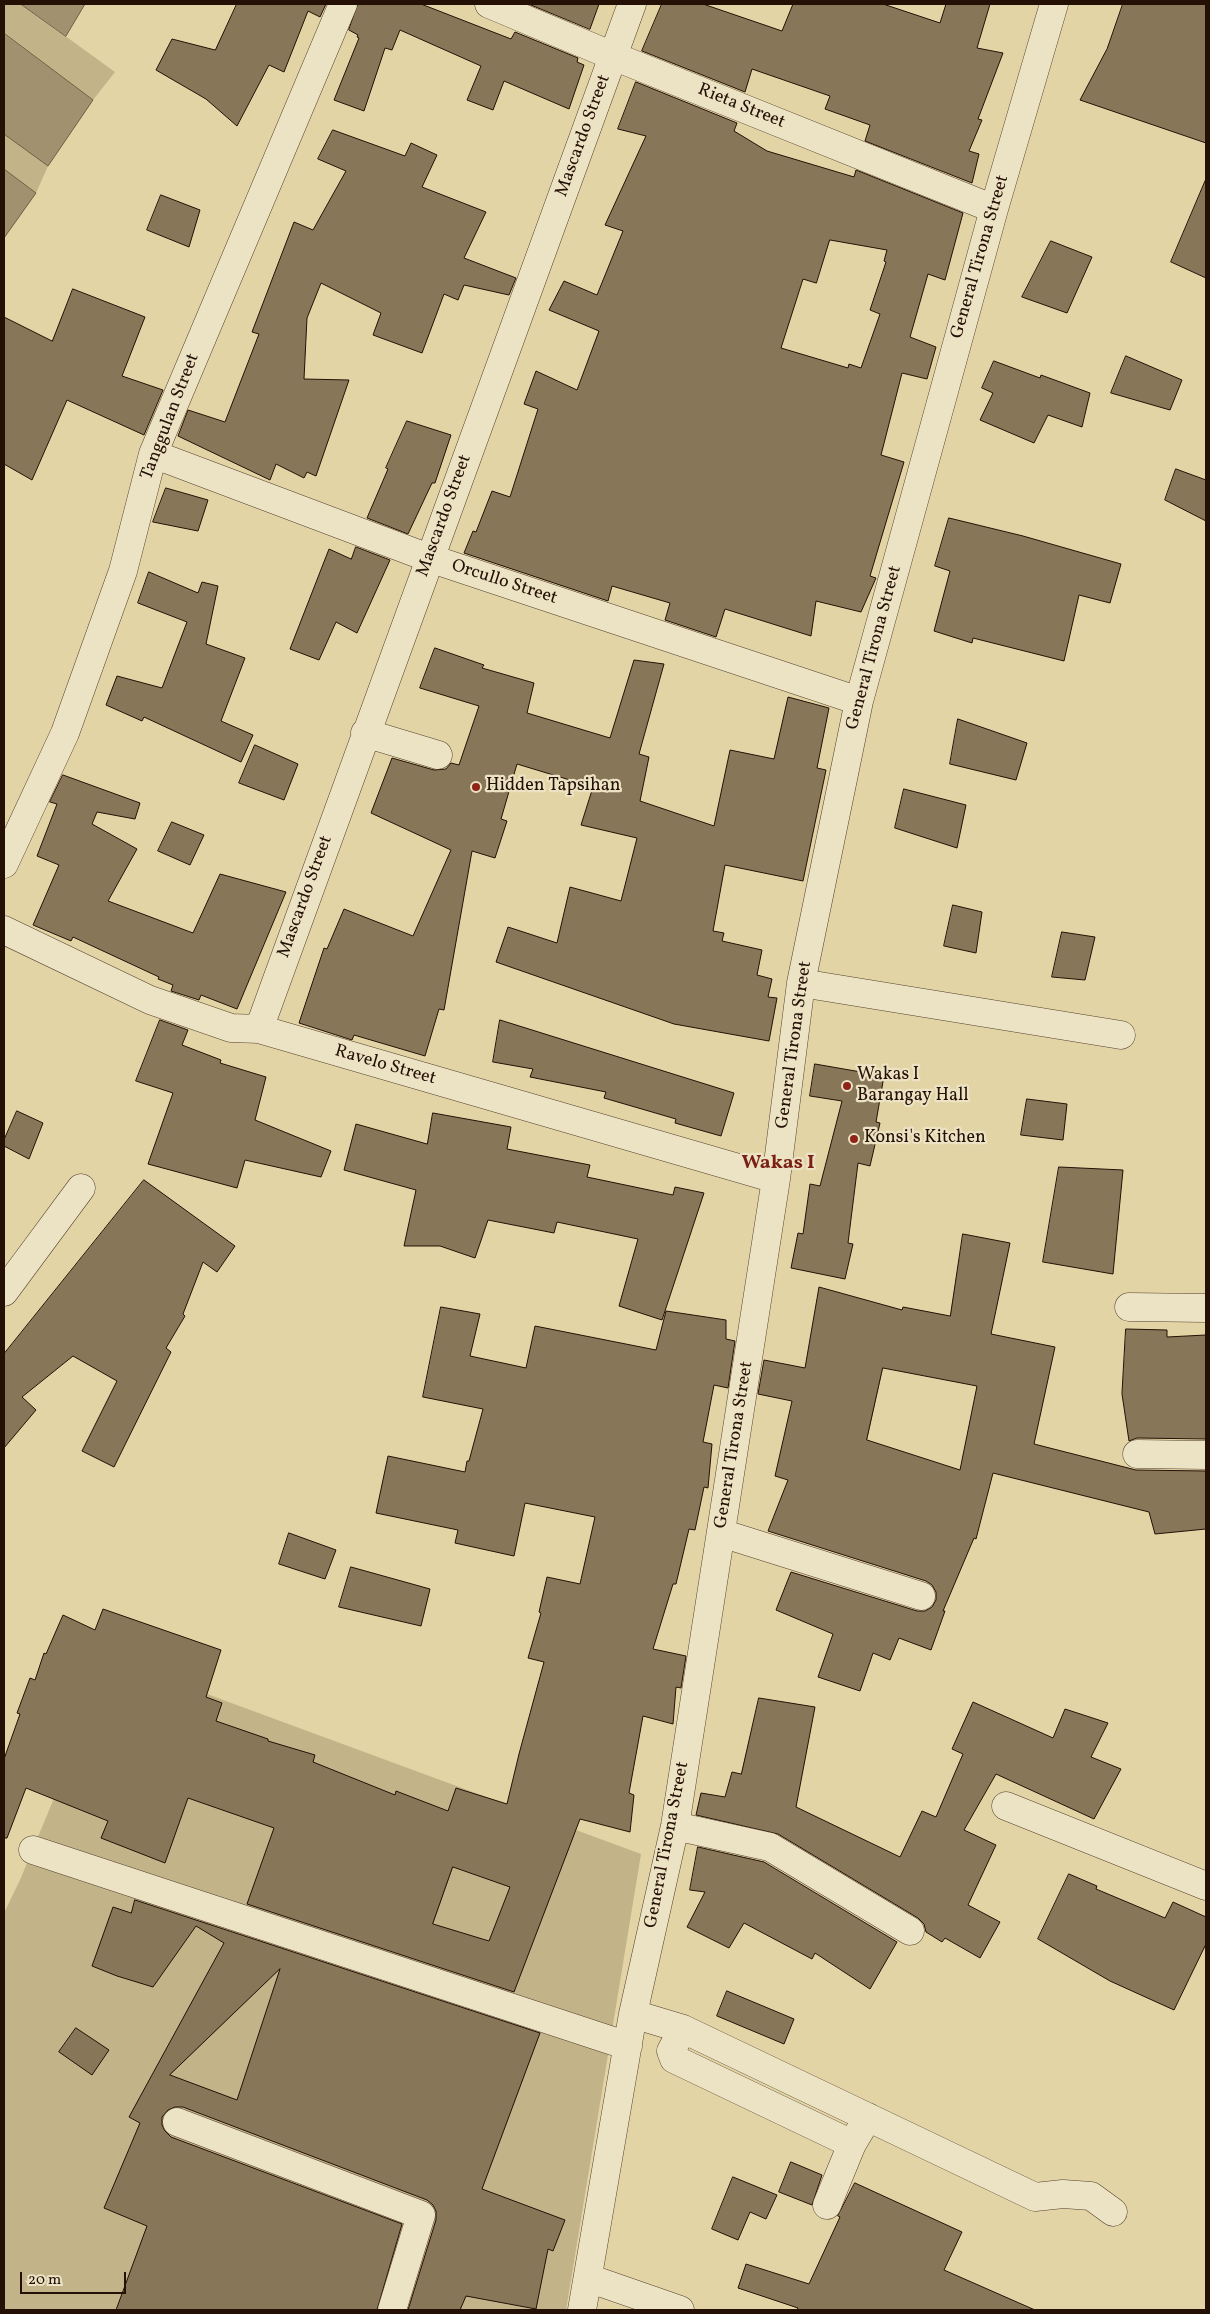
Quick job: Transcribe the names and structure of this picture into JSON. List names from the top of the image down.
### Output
{
  "streets": {
    "street": [
      "Rieta Street",
      "Mascardo Street",
      "General Tirona Street",
      "Tanggulan Street",
      "Orcullo Street",
      "Ravelo Street"
    ]
  },
  "crossings": [
    ["Rieta Street", "Mascardo Street"],
    ["Rieta Street", "General Tirona Street"],
    ["Mascardo Street", "Orcullo Street"],
    ["Mascardo Street", "Ravelo Street"],
    ["General Tirona Street", "Orcullo Street"],
    ["General Tirona Street", "Ravelo Street"],
    ["Tanggulan Street", "Orcullo Street"]
  ],
  "districts": ["Wakas I"],
  "places": ["Hidden Tapsihan", "Wakas I Barangay Hall", "Konsi's Kitchen"],
  "scale_bar": "20 m"
}
